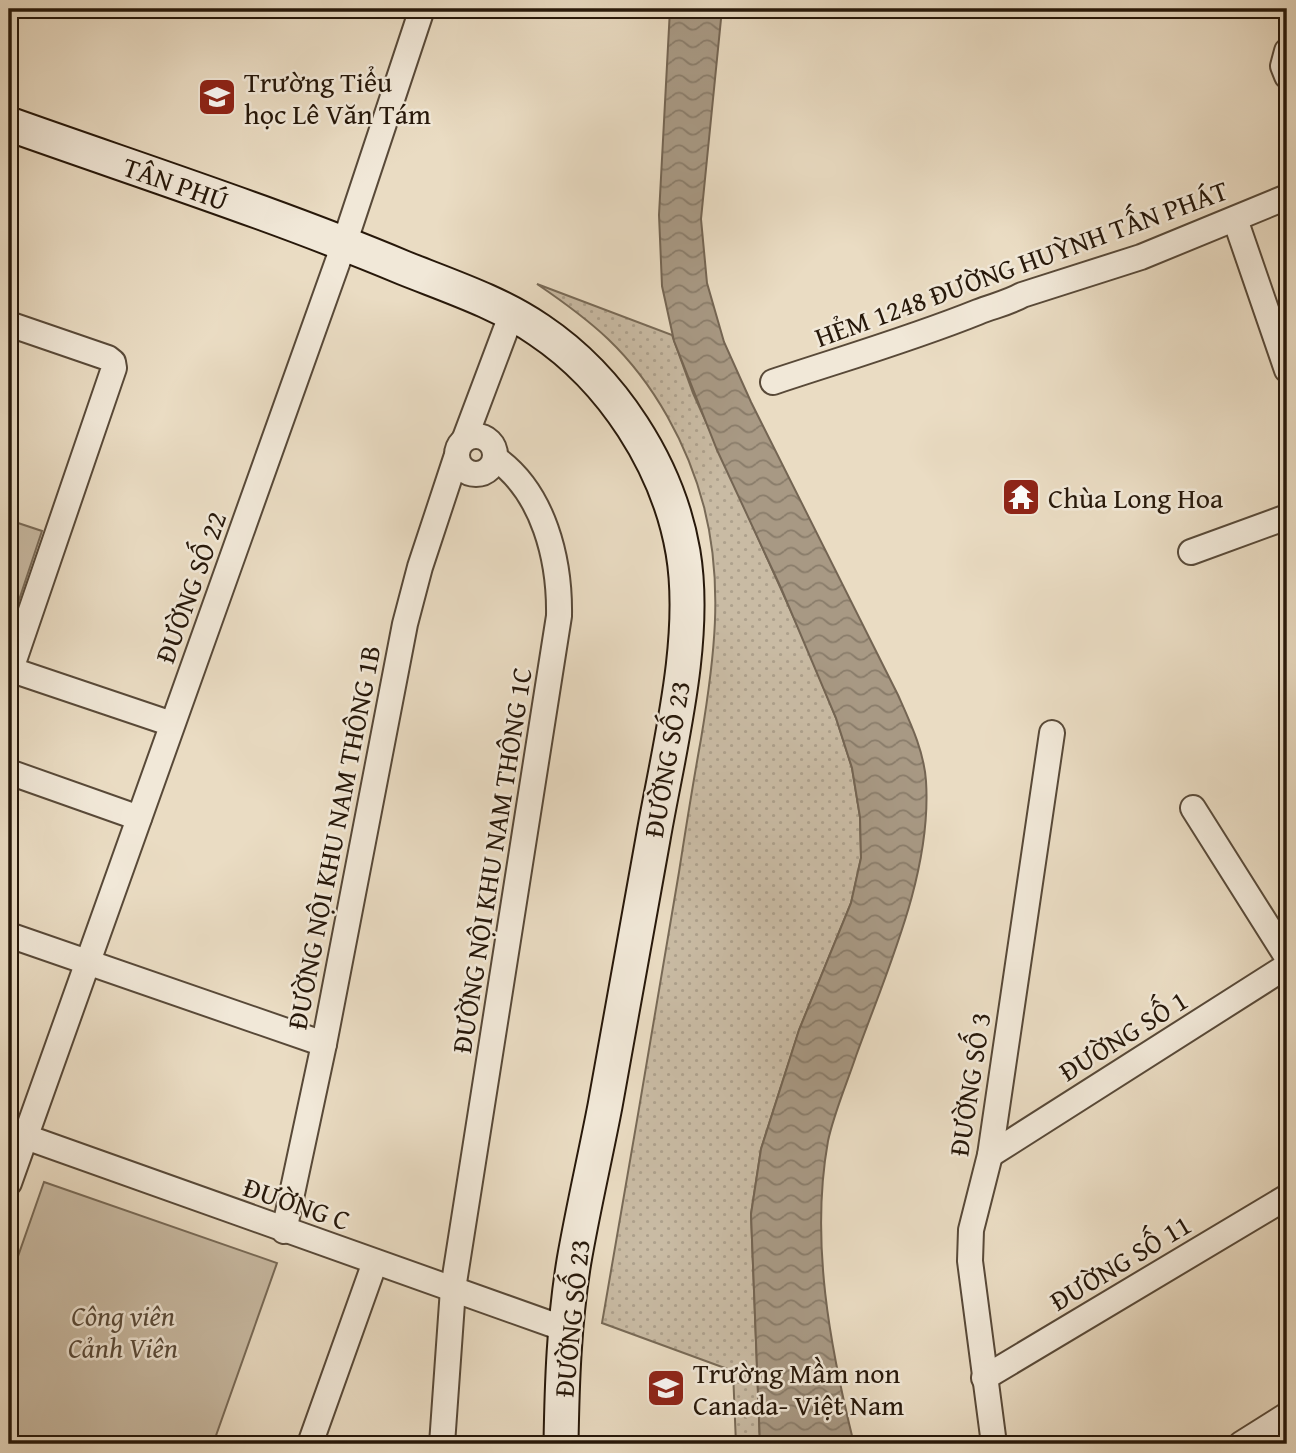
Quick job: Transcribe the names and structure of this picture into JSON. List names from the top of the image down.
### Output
{
  "streets": {
    "street": [
      "TÂN PHÚ",
      "HẺM 1248 ĐƯỜNG HUỲNH TẤN PHÁT",
      "ĐƯỜNG SỐ 22",
      "ĐƯỜNG SỐ 23",
      "ĐƯỜNG NỘI KHU NAM THÔNG 1B",
      "ĐƯỜNG NỘI KHU NAM THÔNG 1C",
      "ĐƯỜNG SỐ 1",
      "ĐƯỜNG SỐ 3",
      "ĐƯỜNG C",
      "ĐƯỜNG SỐ 11"
    ]
  },
  "crossings": [
    ["TÂN PHÚ", "ĐƯỜNG SỐ 22"],
    ["TÂN PHÚ", "ĐƯỜNG SỐ 23"],
    ["ĐƯỜNG SỐ 22", "ĐƯỜNG SỐ 23"],
    ["ĐƯỜNG SỐ 22", "ĐƯỜNG C"],
    ["ĐƯỜNG SỐ 23", "ĐƯỜNG NỘI KHU NAM THÔNG 1B"],
    ["ĐƯỜNG SỐ 23", "ĐƯỜNG C"],
    ["ĐƯỜNG NỘI KHU NAM THÔNG 1B", "ĐƯỜNG NỘI KHU NAM THÔNG 1C"],
    ["ĐƯỜNG NỘI KHU NAM THÔNG 1B", "ĐƯỜNG C"],
    ["ĐƯỜNG NỘI KHU NAM THÔNG 1C", "ĐƯỜNG C"],
    ["ĐƯỜNG SỐ 1", "ĐƯỜNG SỐ 3"],
    ["ĐƯỜNG SỐ 3", "ĐƯỜNG SỐ 11"]
  ],
  "parks": ["Công viên Cảnh Viên"],
  "places": {
    "school or university": ["Trường Tiểu học Lê Văn Tám", "Trường Mầm non Canada- Việt Nam"],
    "temple": ["Chùa Long Hoa"]
  }
}
